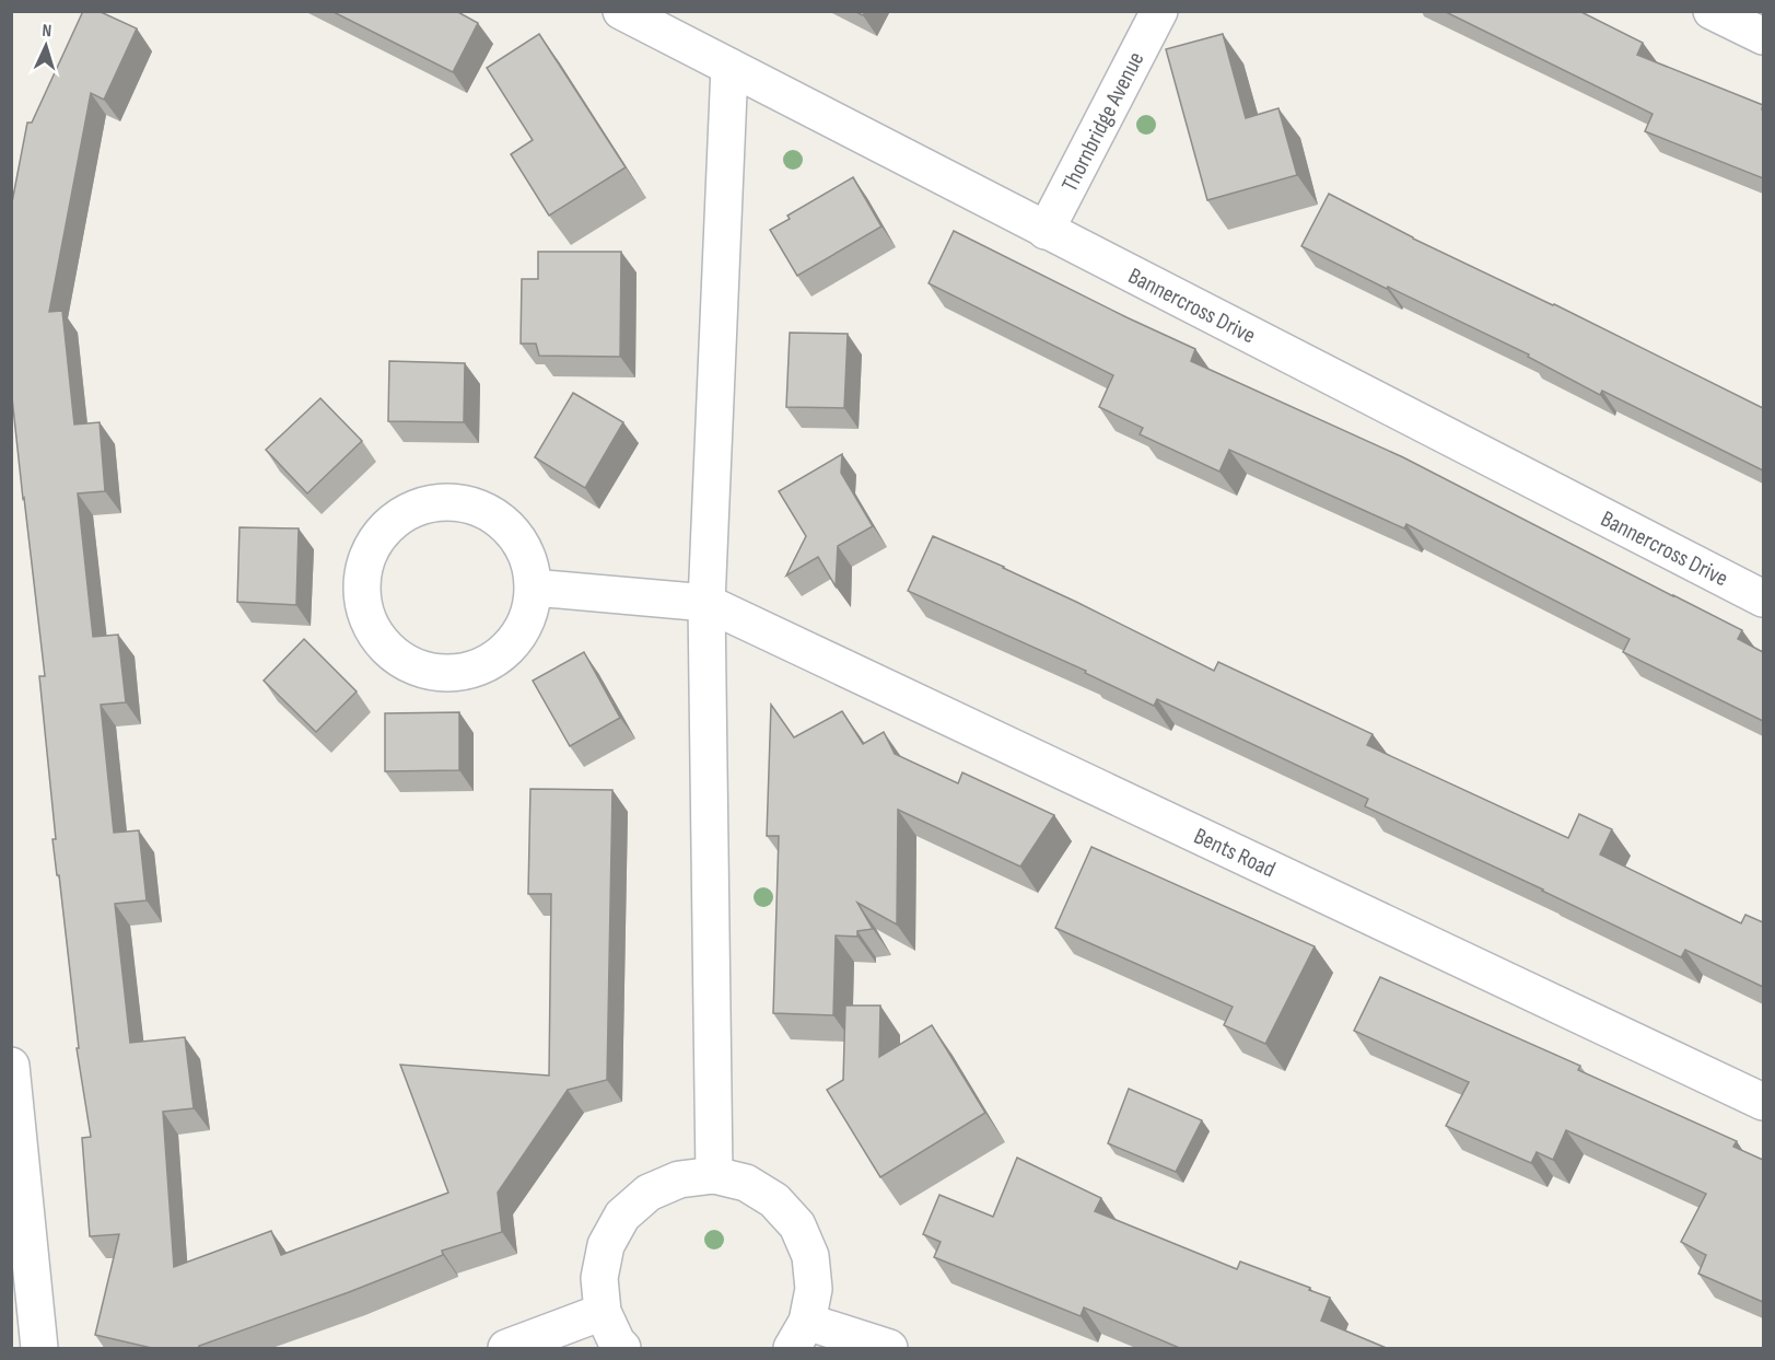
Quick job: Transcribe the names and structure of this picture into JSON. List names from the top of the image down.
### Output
{
  "streets": {
    "street": ["Thornbridge Avenue", "Bannercross Drive", "Bents Road"]
  },
  "crossings": [
    ["Thornbridge Avenue", "Bannercross Drive"]
  ],
  "north": "top"
}
